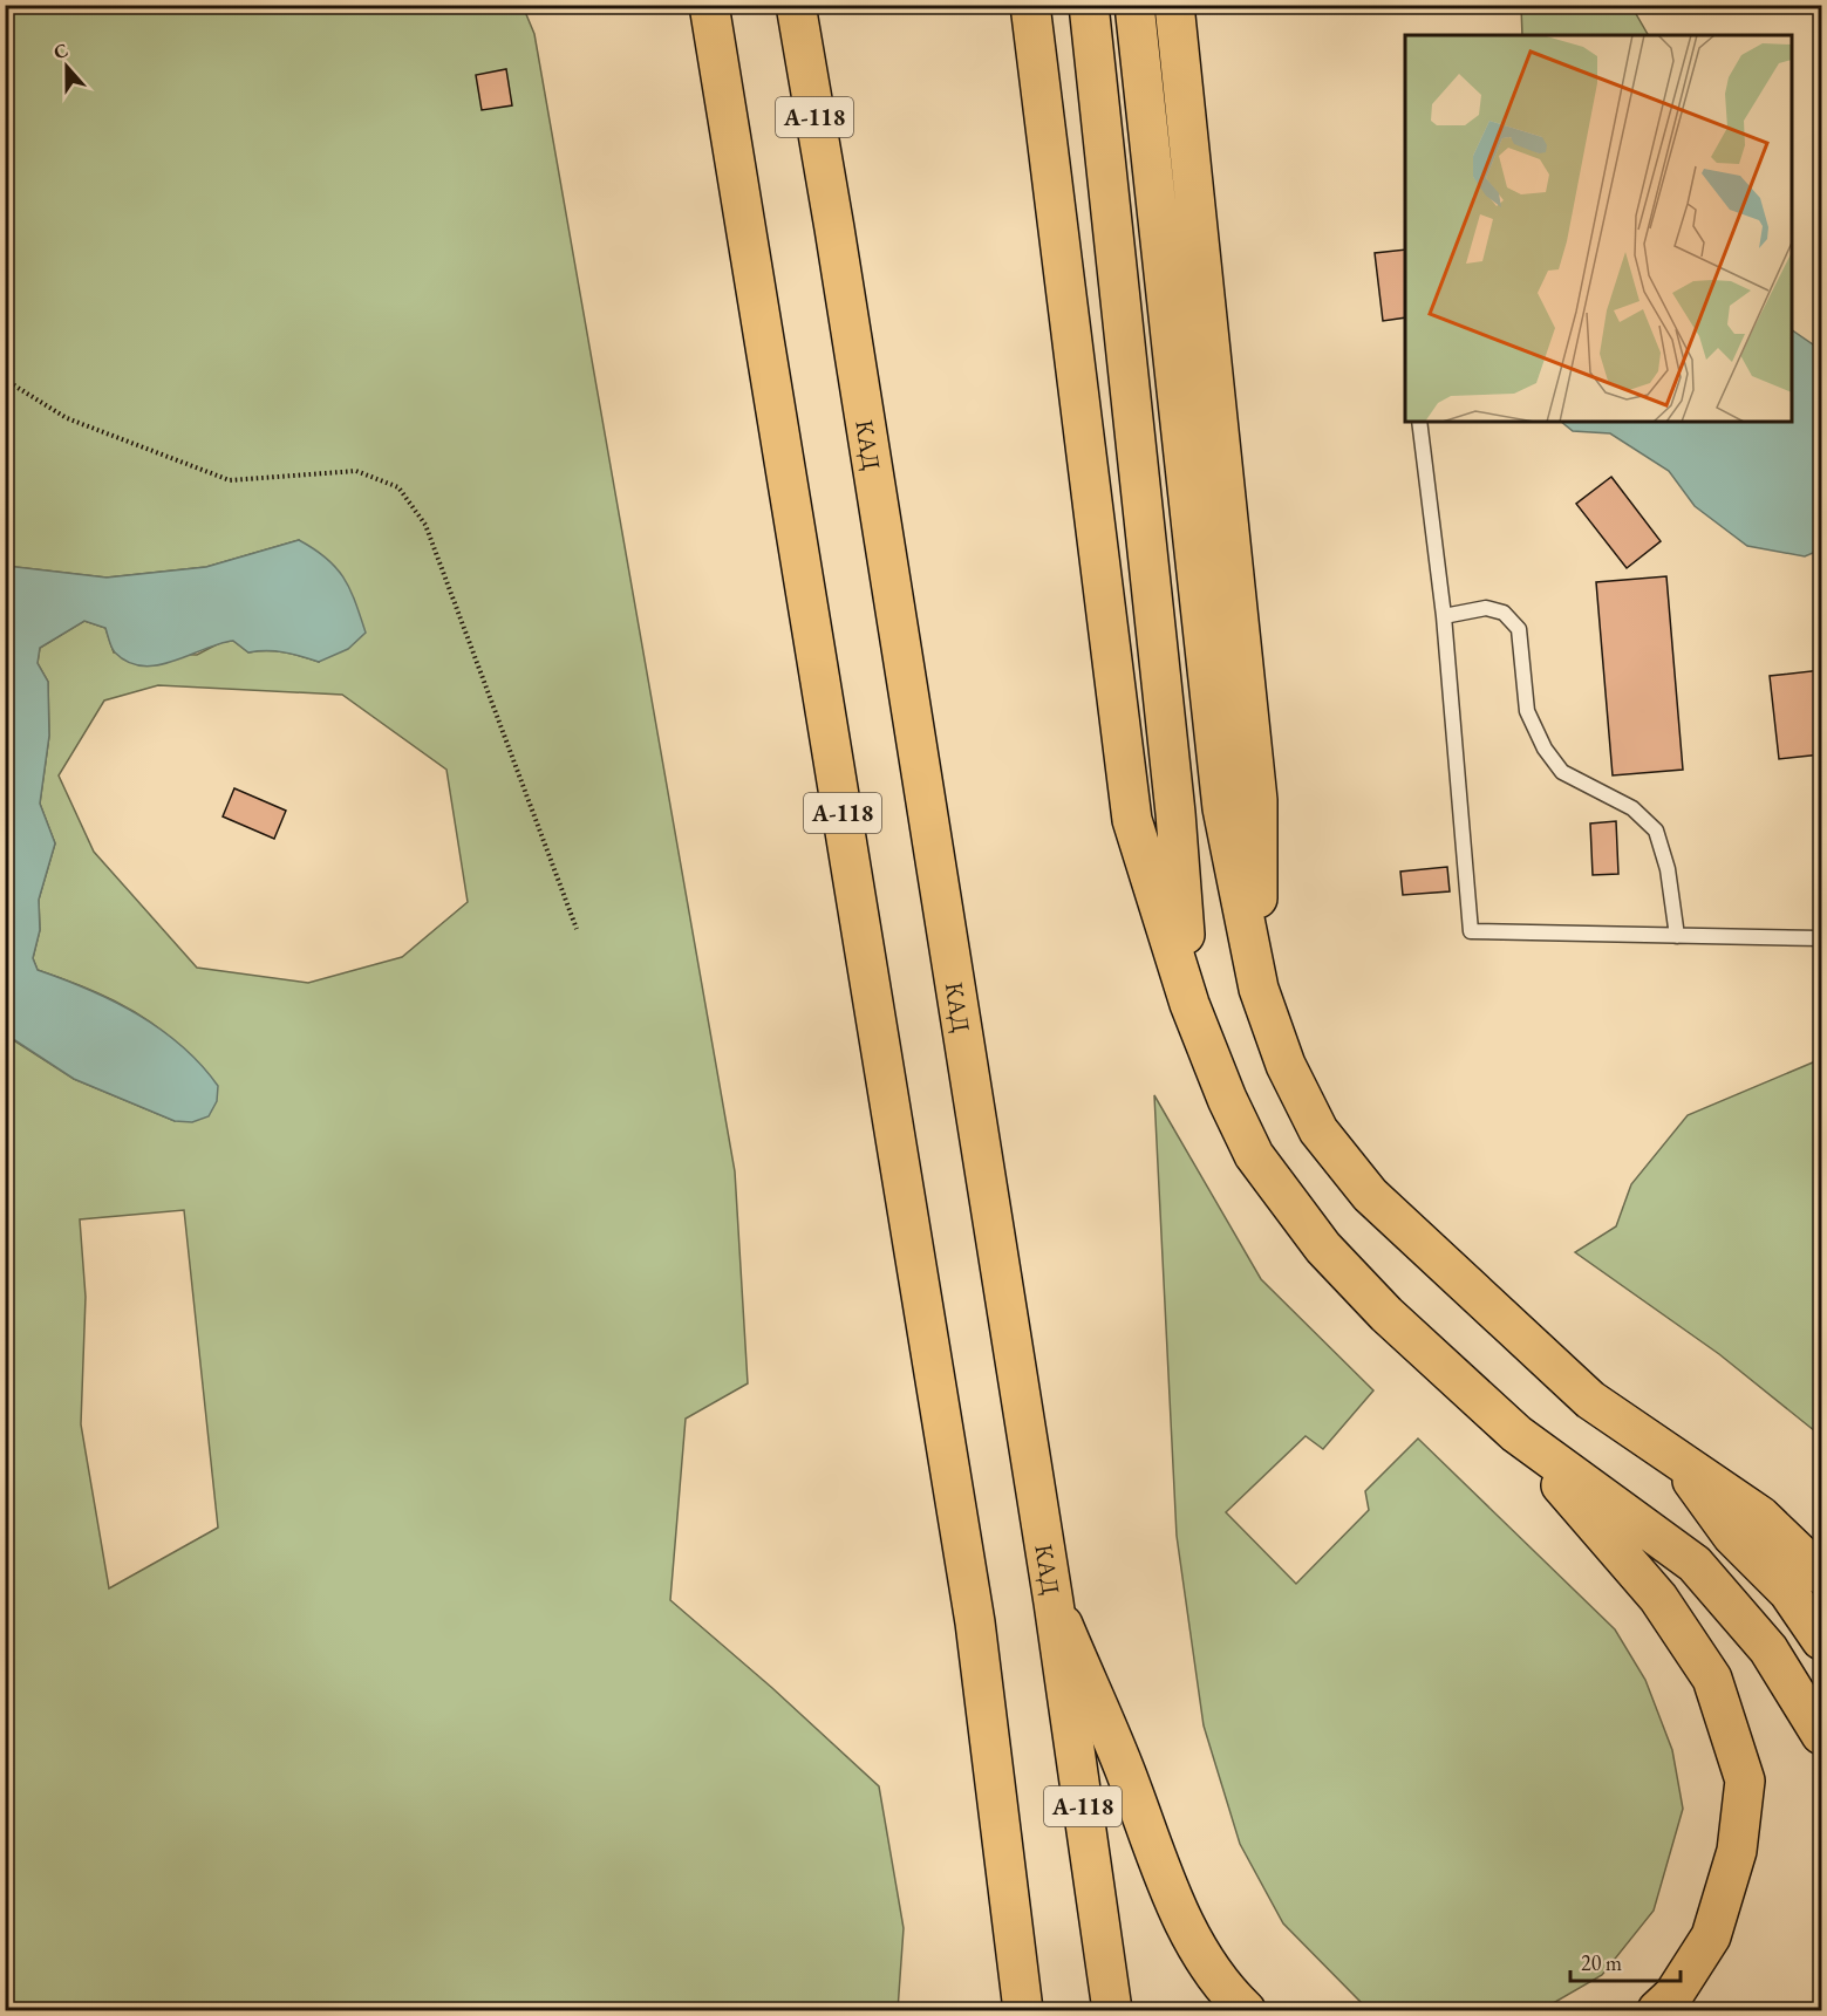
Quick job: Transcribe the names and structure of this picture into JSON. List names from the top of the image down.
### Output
{
  "streets": {
    "main road": ["А-118", "КАД"]
  },
  "scale_bar": "20 m",
  "north": "top"
}
